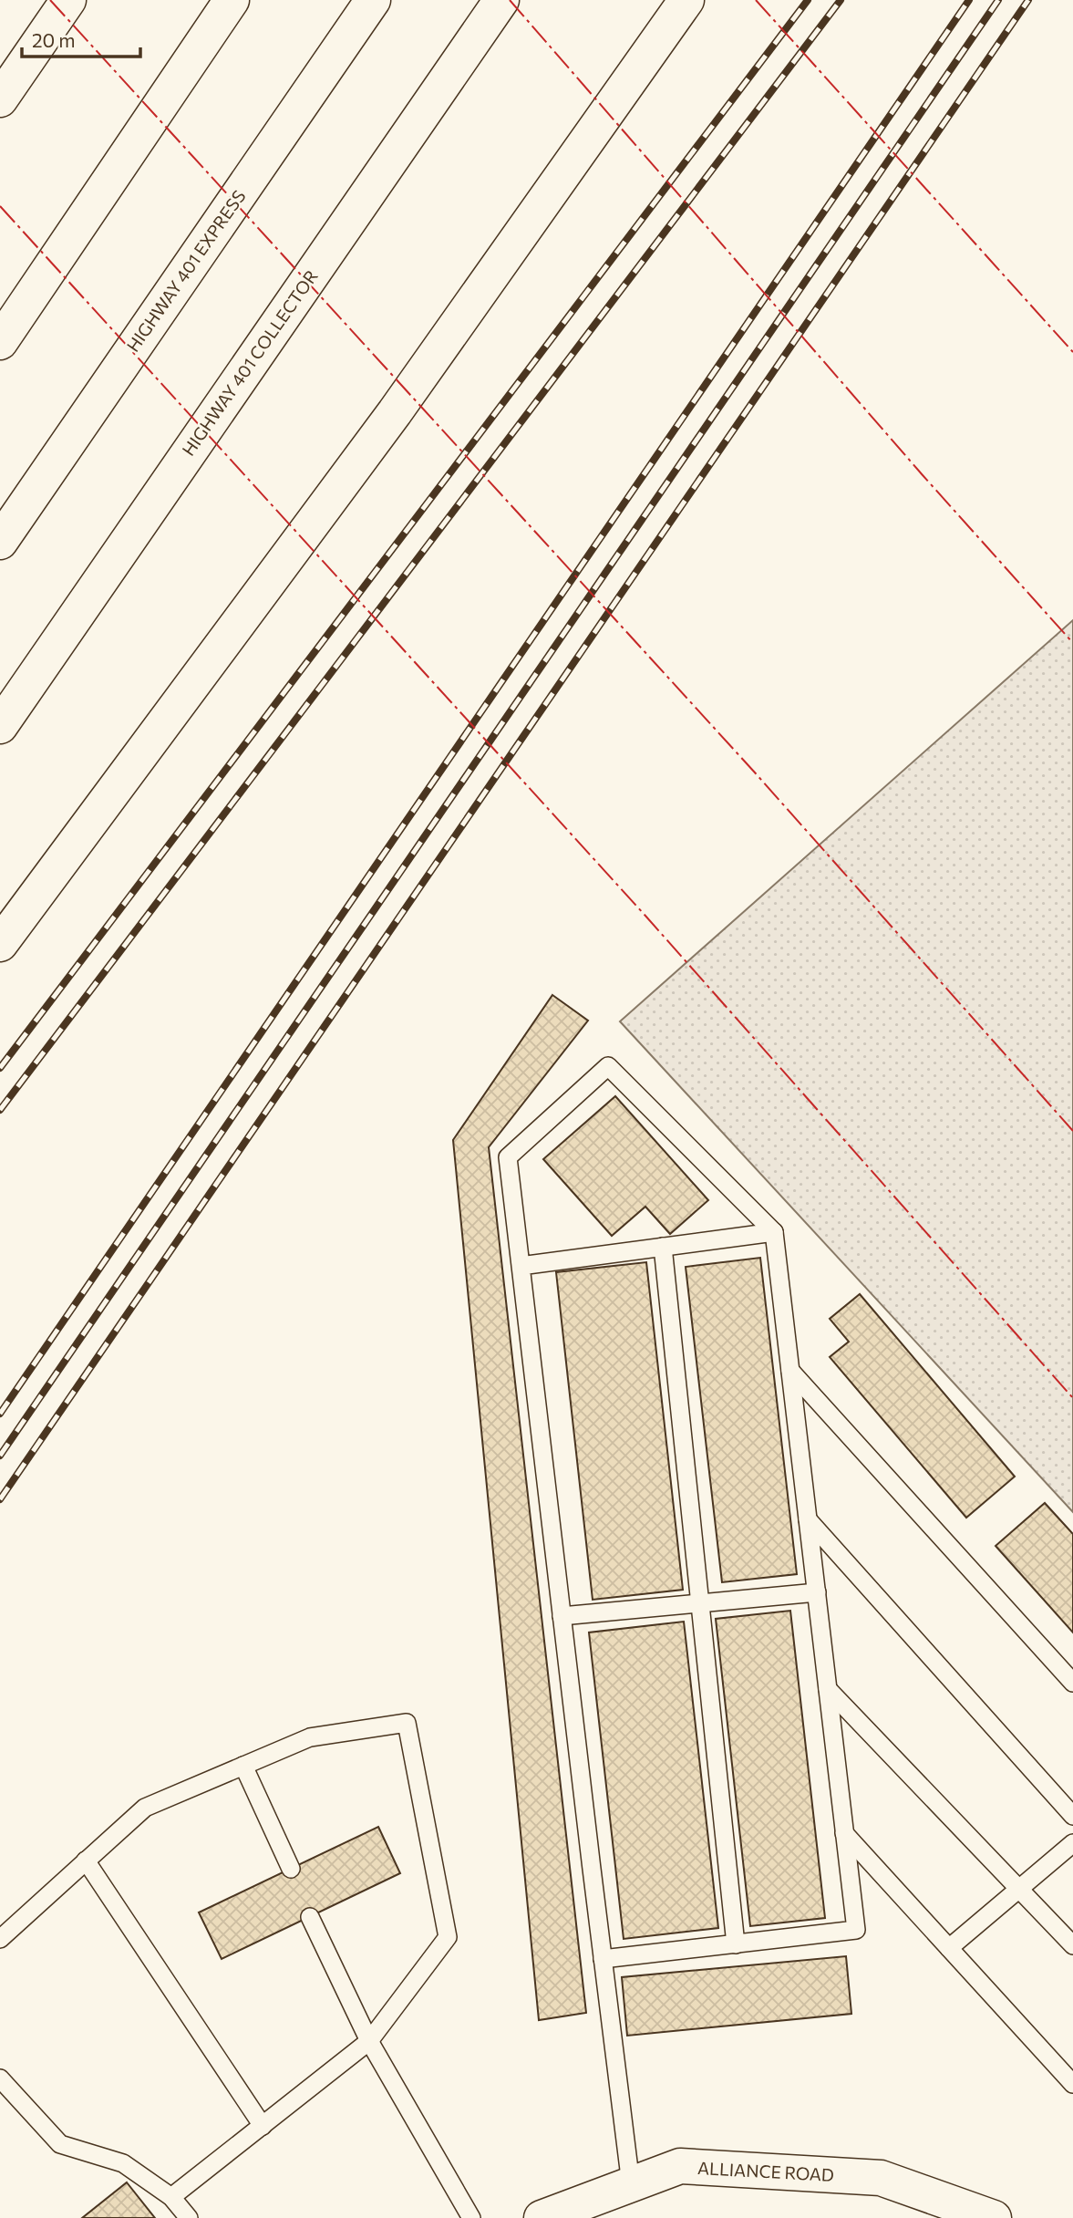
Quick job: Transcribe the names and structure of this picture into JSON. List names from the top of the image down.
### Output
{
  "streets": {
    "main road": ["HIGHWAY 401 EXPRESS", "HIGHWAY 401 COLLECTOR", "ALLIANCE ROAD"]
  },
  "scale_bar": "20 m"
}
